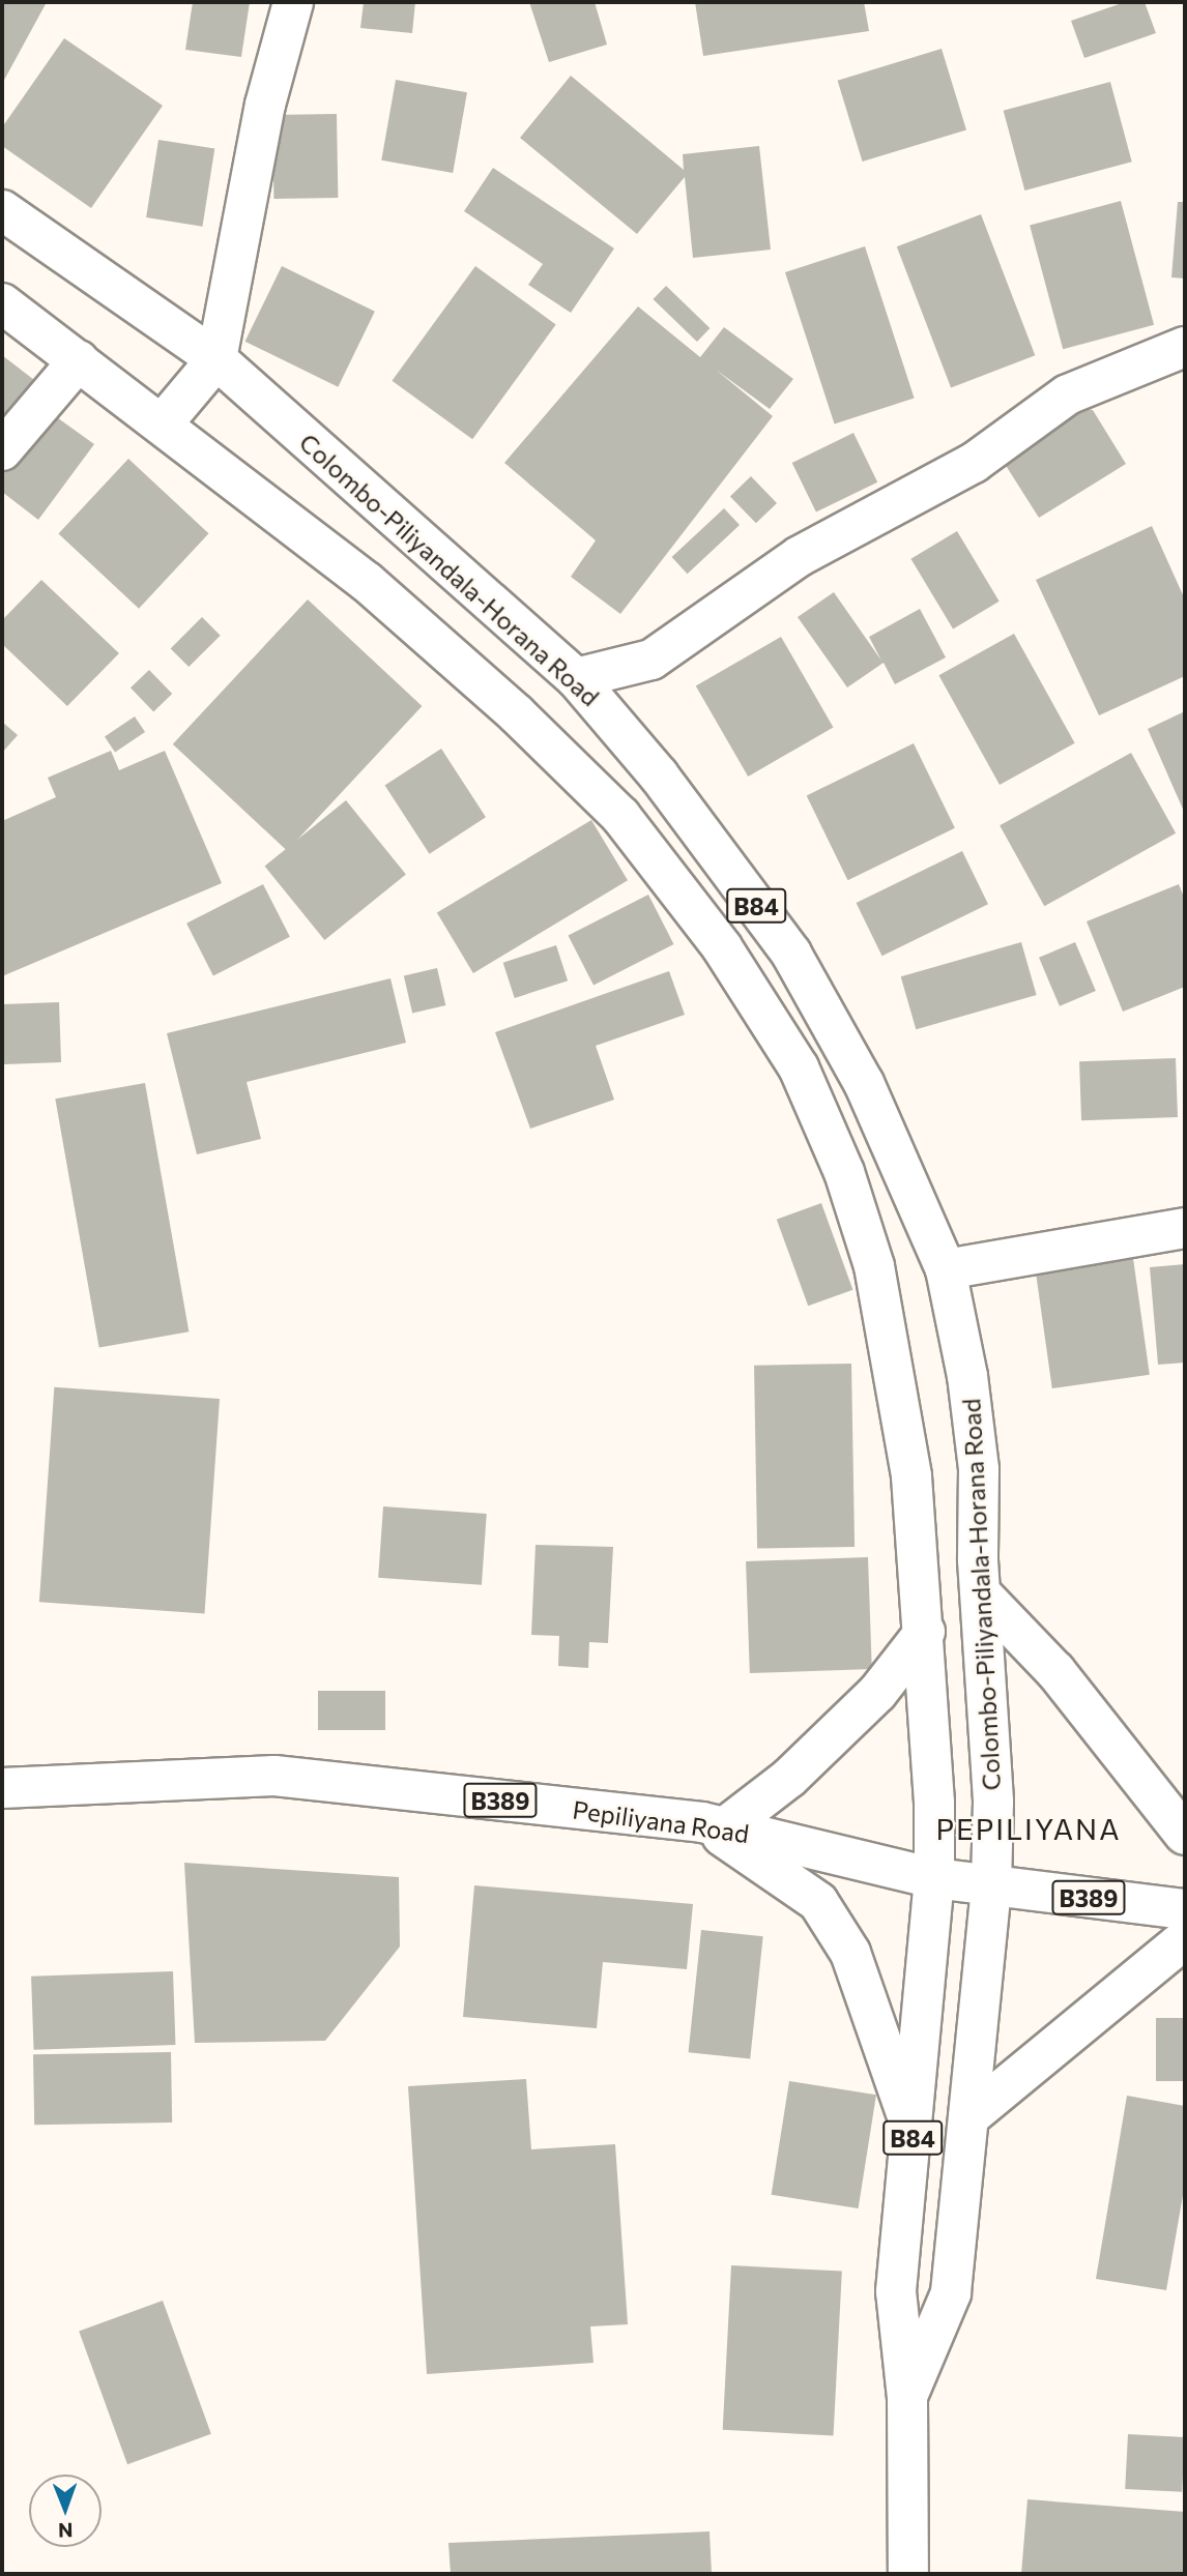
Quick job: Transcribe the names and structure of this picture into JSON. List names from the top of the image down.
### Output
{
  "streets": {
    "main road": [
      "Colombo-Piliyandala-Horana Road",
      "B84",
      "B389",
      "Pepiliyana Road"
    ]
  },
  "crossings": [
    ["Colombo-Piliyandala-Horana Road", "Pepiliyana Road"]
  ],
  "districts": ["PEPILIYANA"],
  "north": "bottom"
}
